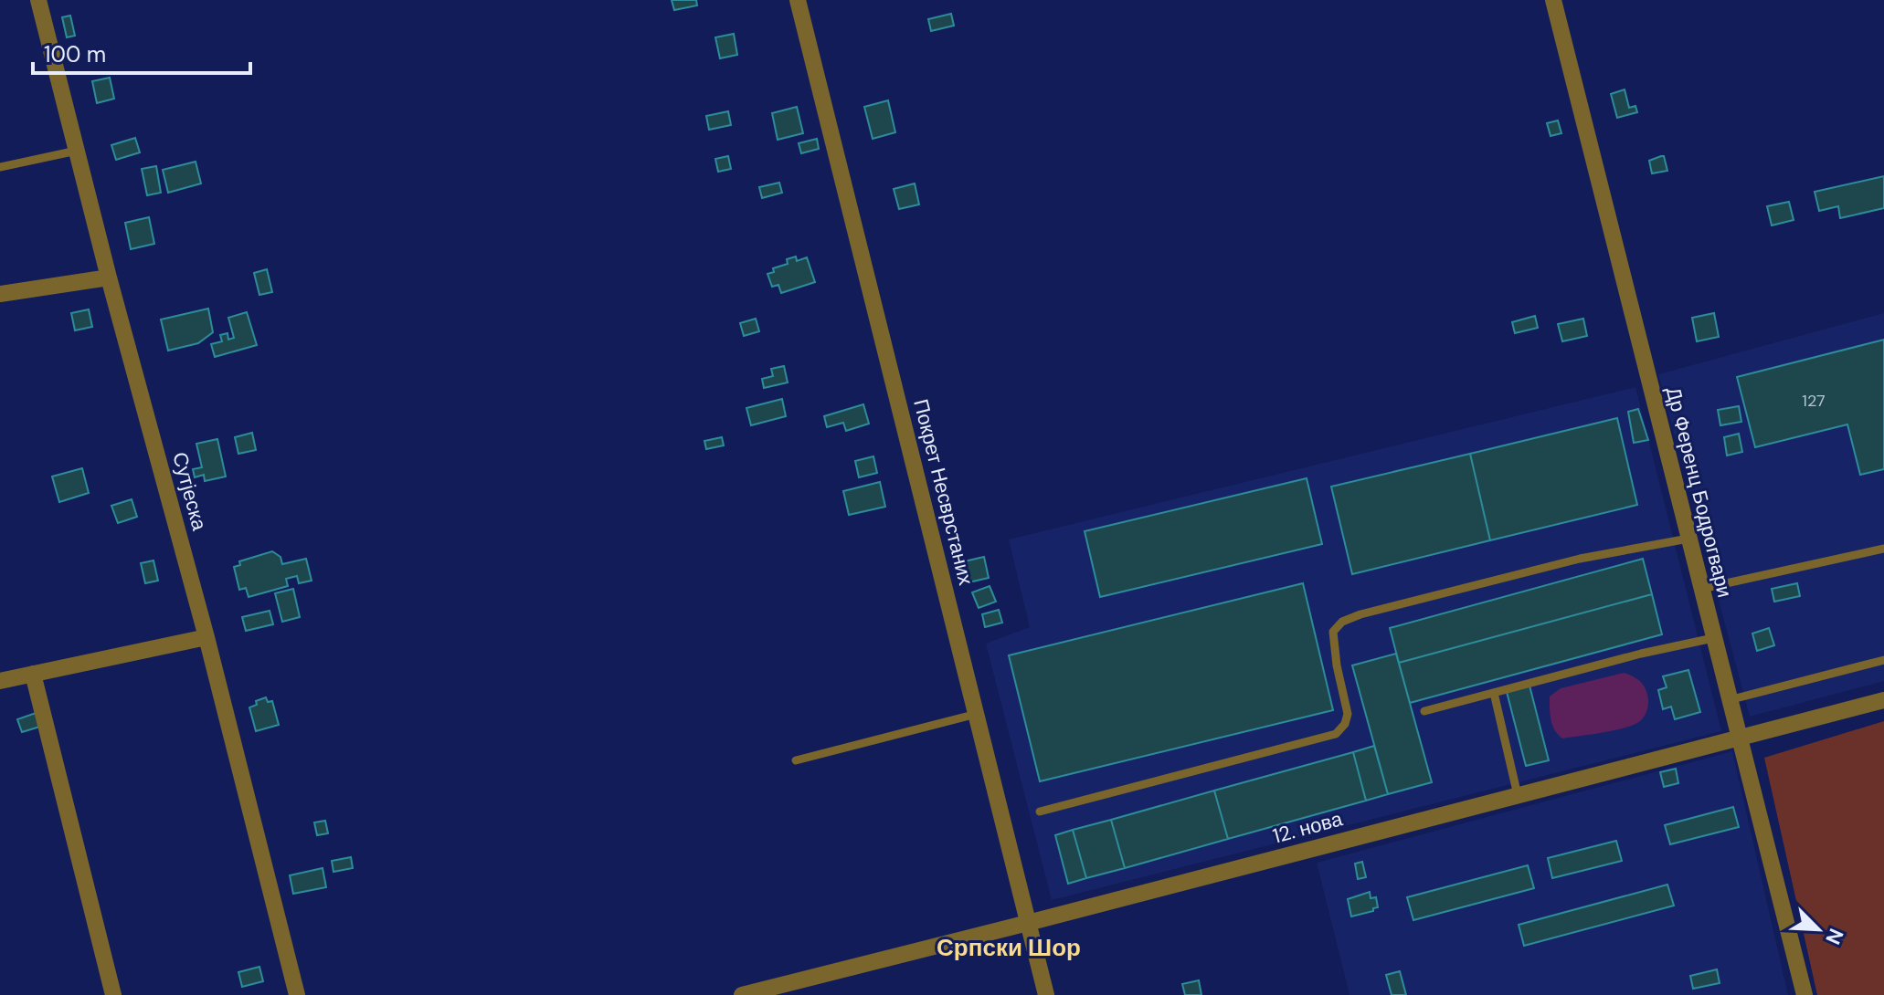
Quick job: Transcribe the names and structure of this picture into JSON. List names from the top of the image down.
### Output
{
  "streets": {
    "street": [
      "Сутјеска",
      "Покрет Несврстаних",
      "Др Ференц Бодрогвари",
      "12. нова"
    ]
  },
  "crossings": [
    ["Покрет Несврстаних", "12. нова"],
    ["Др Ференц Бодрогвари", "12. нова"]
  ],
  "districts": ["Српски Шор"],
  "house_numbers": ["127"],
  "scale_bar": "100 m",
  "north": "bottom right"
}
